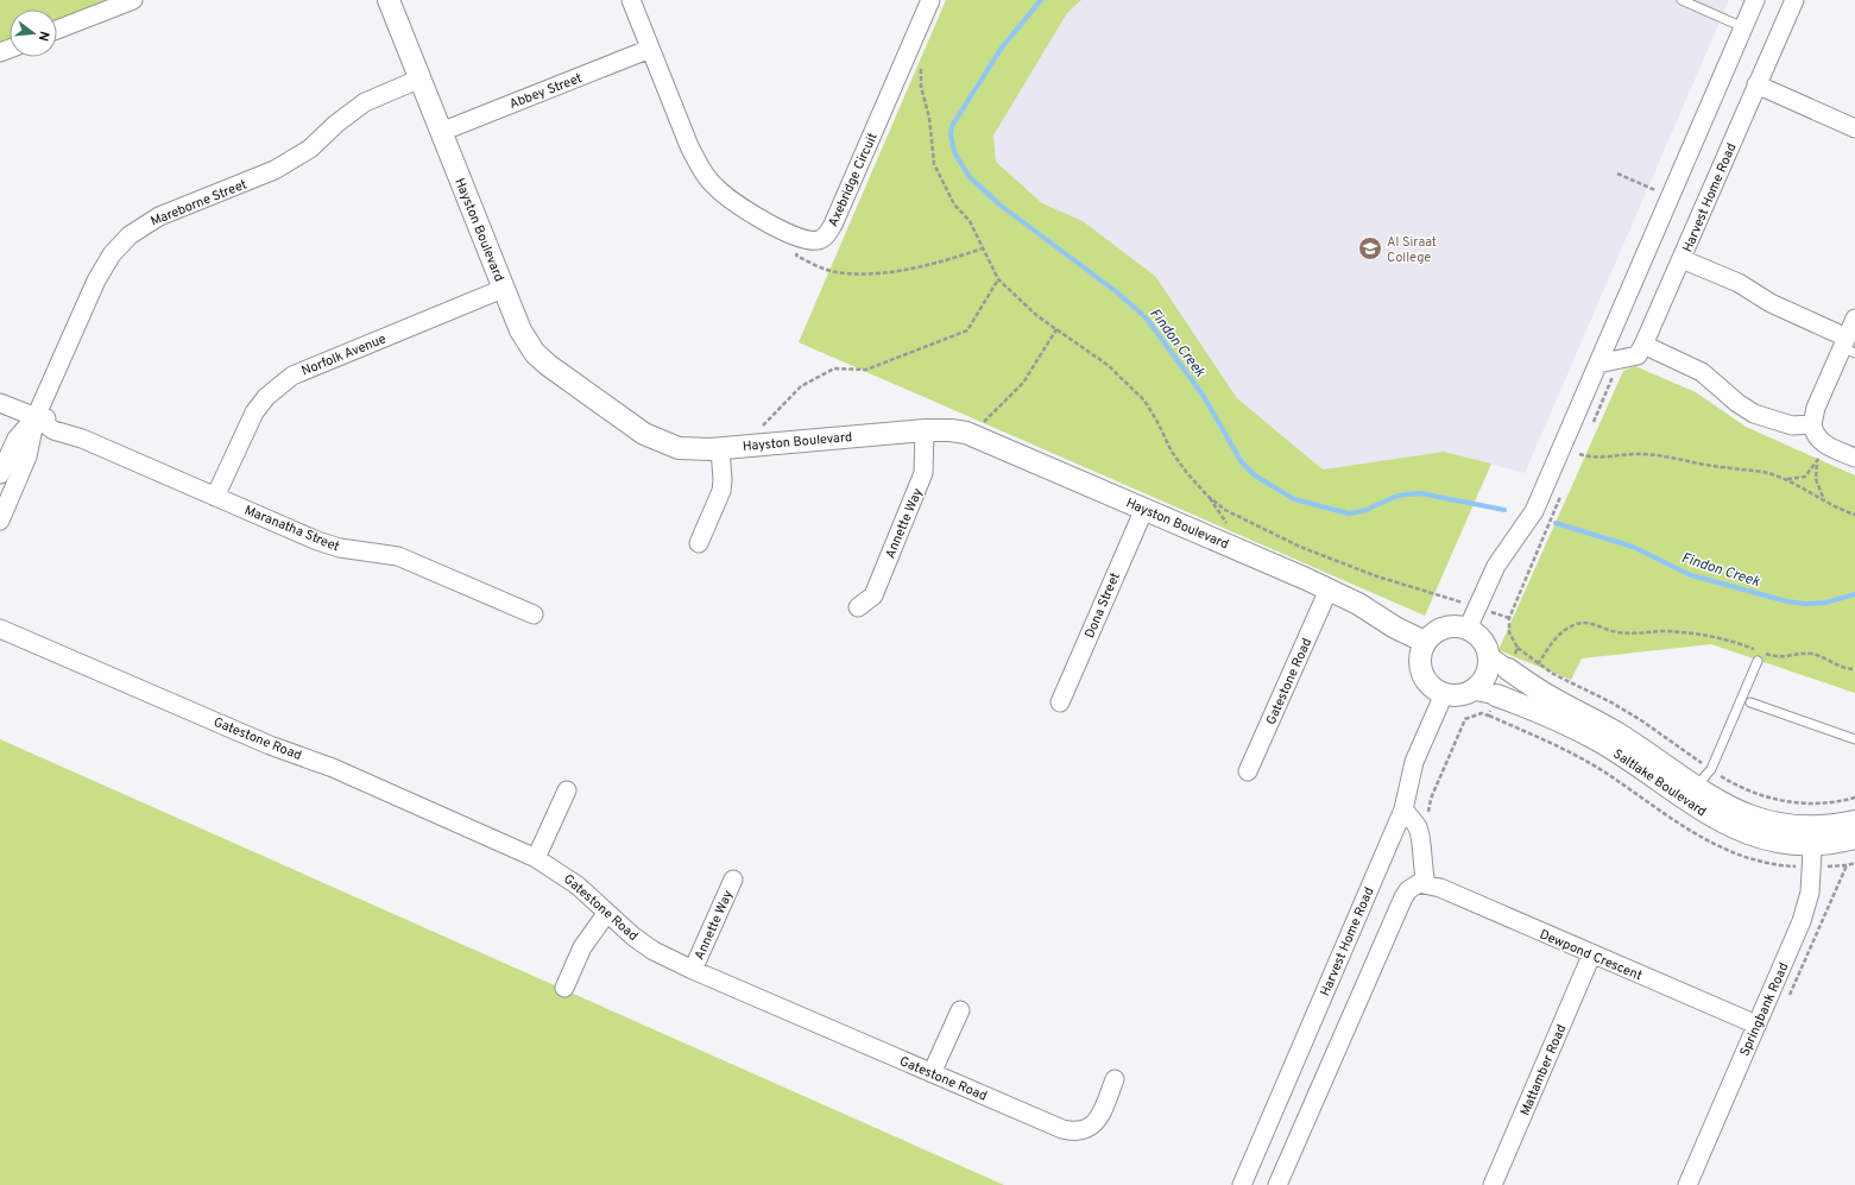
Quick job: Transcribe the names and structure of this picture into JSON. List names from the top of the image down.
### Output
{
  "streets": {
    "street": [
      "Abbey Street",
      "Axebridge Circuit",
      "Harvest Home Road",
      "Mareborne Street",
      "Hayston Boulevard",
      "Norfolk Avenue",
      "Annette Way",
      "Maranatha Street",
      "Dona Street",
      "Gatestone Road",
      "Saltlake Boulevard",
      "Dewpond Crescent",
      "Springbank Road",
      "Mattamber Road"
    ]
  },
  "crossings": [
    ["Abbey Street", "Hayston Boulevard"],
    ["Harvest Home Road", "Hayston Boulevard"],
    ["Harvest Home Road", "Saltlake Boulevard"],
    ["Mareborne Street", "Hayston Boulevard"],
    ["Mareborne Street", "Maranatha Street"],
    ["Hayston Boulevard", "Norfolk Avenue"],
    ["Hayston Boulevard", "Annette Way"],
    ["Hayston Boulevard", "Dona Street"],
    ["Hayston Boulevard", "Gatestone Road"],
    ["Hayston Boulevard", "Saltlake Boulevard"],
    ["Norfolk Avenue", "Maranatha Street"],
    ["Annette Way", "Gatestone Road"],
    ["Saltlake Boulevard", "Springbank Road"],
    ["Dewpond Crescent", "Springbank Road"],
    ["Dewpond Crescent", "Mattamber Road"]
  ],
  "water": ["Findon Creek"],
  "places": {
    "school or university": ["Al Siraat College"]
  },
  "north": "right"
}
